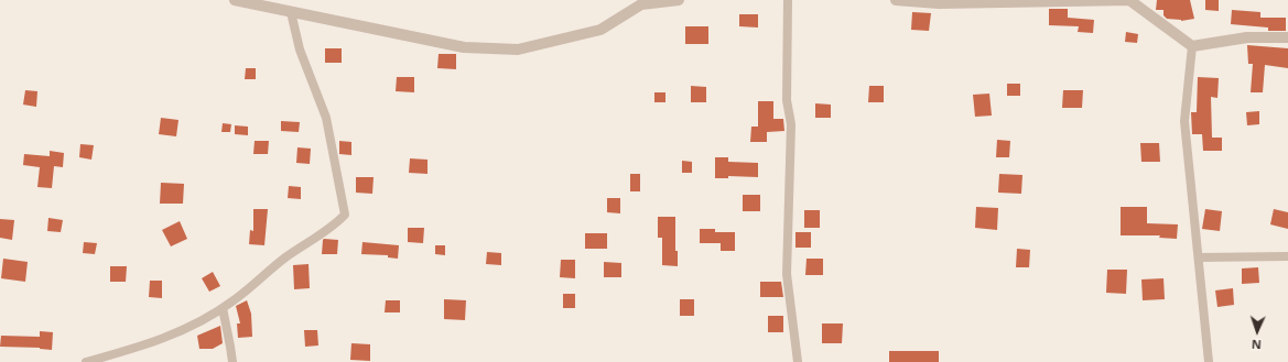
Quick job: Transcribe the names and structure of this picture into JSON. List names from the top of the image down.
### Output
{
  "north": "bottom"
}
